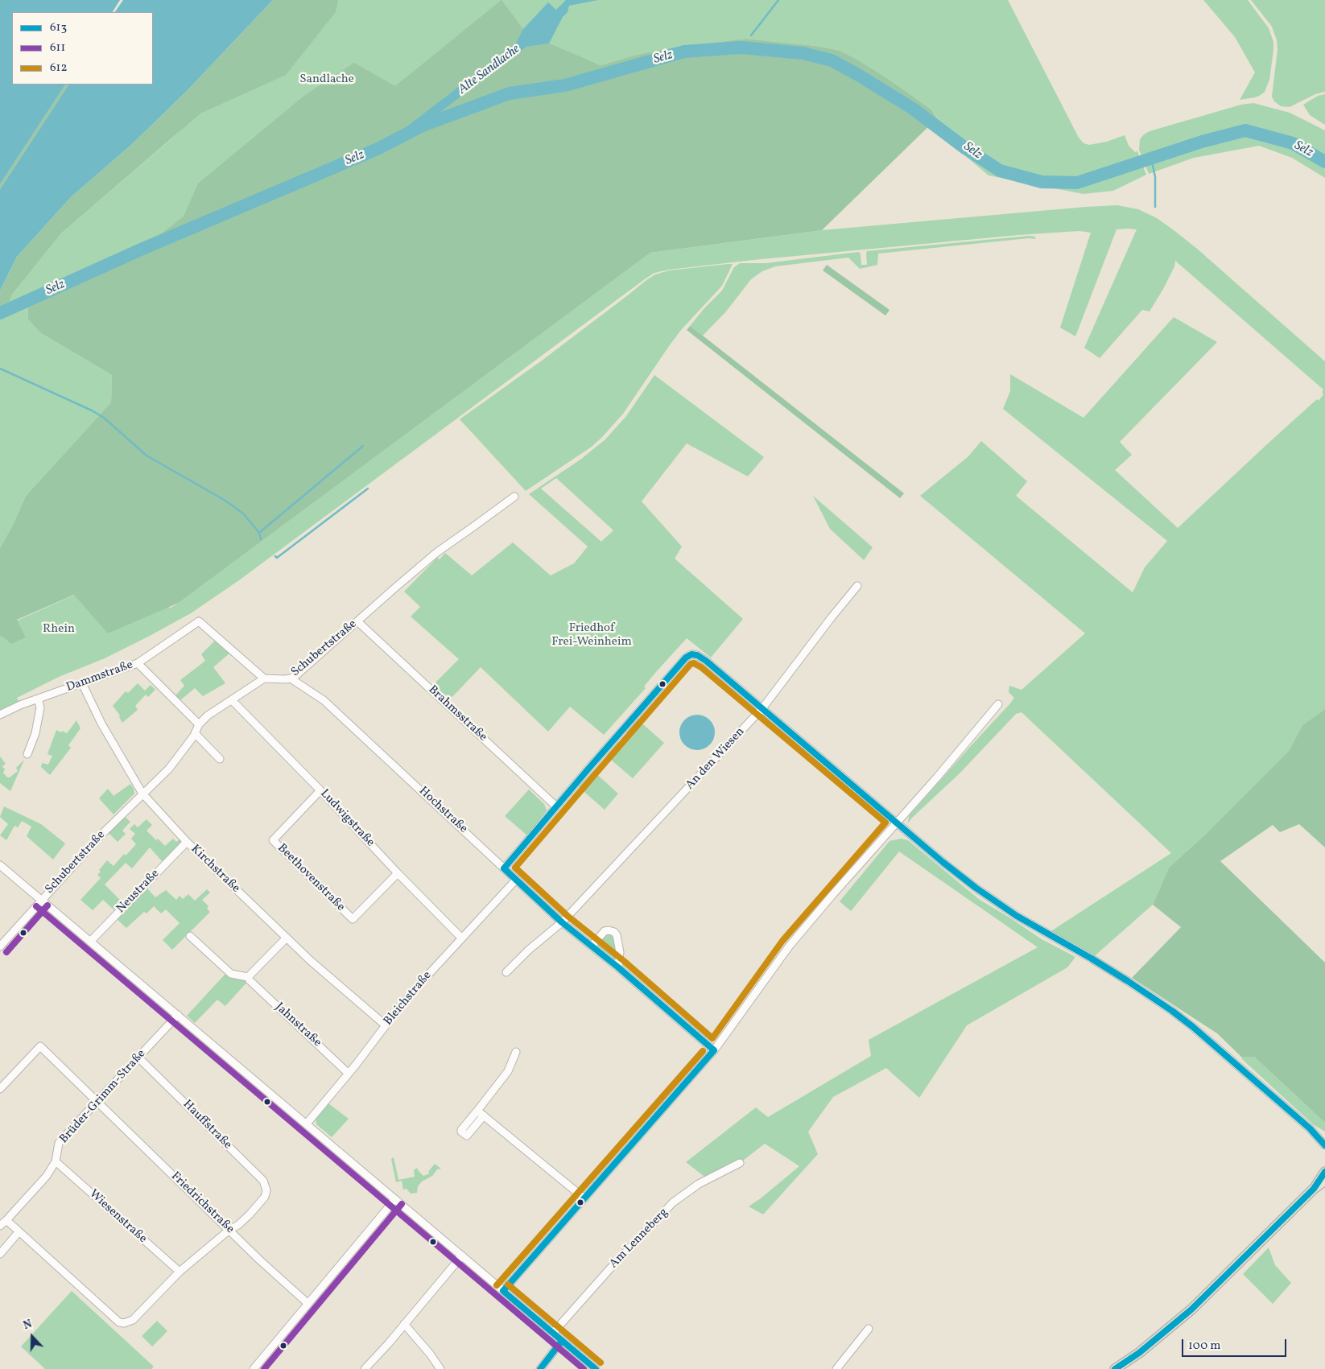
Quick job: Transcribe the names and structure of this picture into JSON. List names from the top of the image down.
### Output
{
  "streets": {
    "street": [
      "Schubertstraße",
      "Dammstraße",
      "Brahmsstraße",
      "An den Wiesen",
      "Hochstraße",
      "Ludwigstraße",
      "Kirchstraße",
      "Beethovenstraße",
      "Neustraße",
      "Bleichstraße",
      "Jahnstraße",
      "Brüder-Grimm-Straße",
      "Hauffstraße",
      "Friedrichstraße",
      "Wiesenstraße",
      "Am Lenneberg"
    ]
  },
  "crossings": [
    ["Schubertstraße", "Dammstraße"],
    ["Schubertstraße", "Brahmsstraße"],
    ["Schubertstraße", "Hochstraße"],
    ["Schubertstraße", "Ludwigstraße"],
    ["Schubertstraße", "Kirchstraße"],
    ["Dammstraße", "Kirchstraße"],
    ["An den Wiesen", "Hochstraße"],
    ["Hochstraße", "Bleichstraße"],
    ["Ludwigstraße", "Beethovenstraße"],
    ["Ludwigstraße", "Bleichstraße"],
    ["Kirchstraße", "Neustraße"],
    ["Kirchstraße", "Bleichstraße"],
    ["Bleichstraße", "Jahnstraße"],
    ["Brüder-Grimm-Straße", "Hauffstraße"],
    ["Brüder-Grimm-Straße", "Friedrichstraße"],
    ["Brüder-Grimm-Straße", "Wiesenstraße"],
    ["Hauffstraße", "Friedrichstraße"]
  ],
  "water": ["Selz", "Alte Sandlache"],
  "parks": ["Sandlache", "Friedhof Frei-Weinheim", "Rhein"],
  "lines": ["transit line 613", "transit line 612", "transit line 611"],
  "legend": ["613", "611", "612"],
  "scale_bar": "100 m",
  "north": "top"
}
